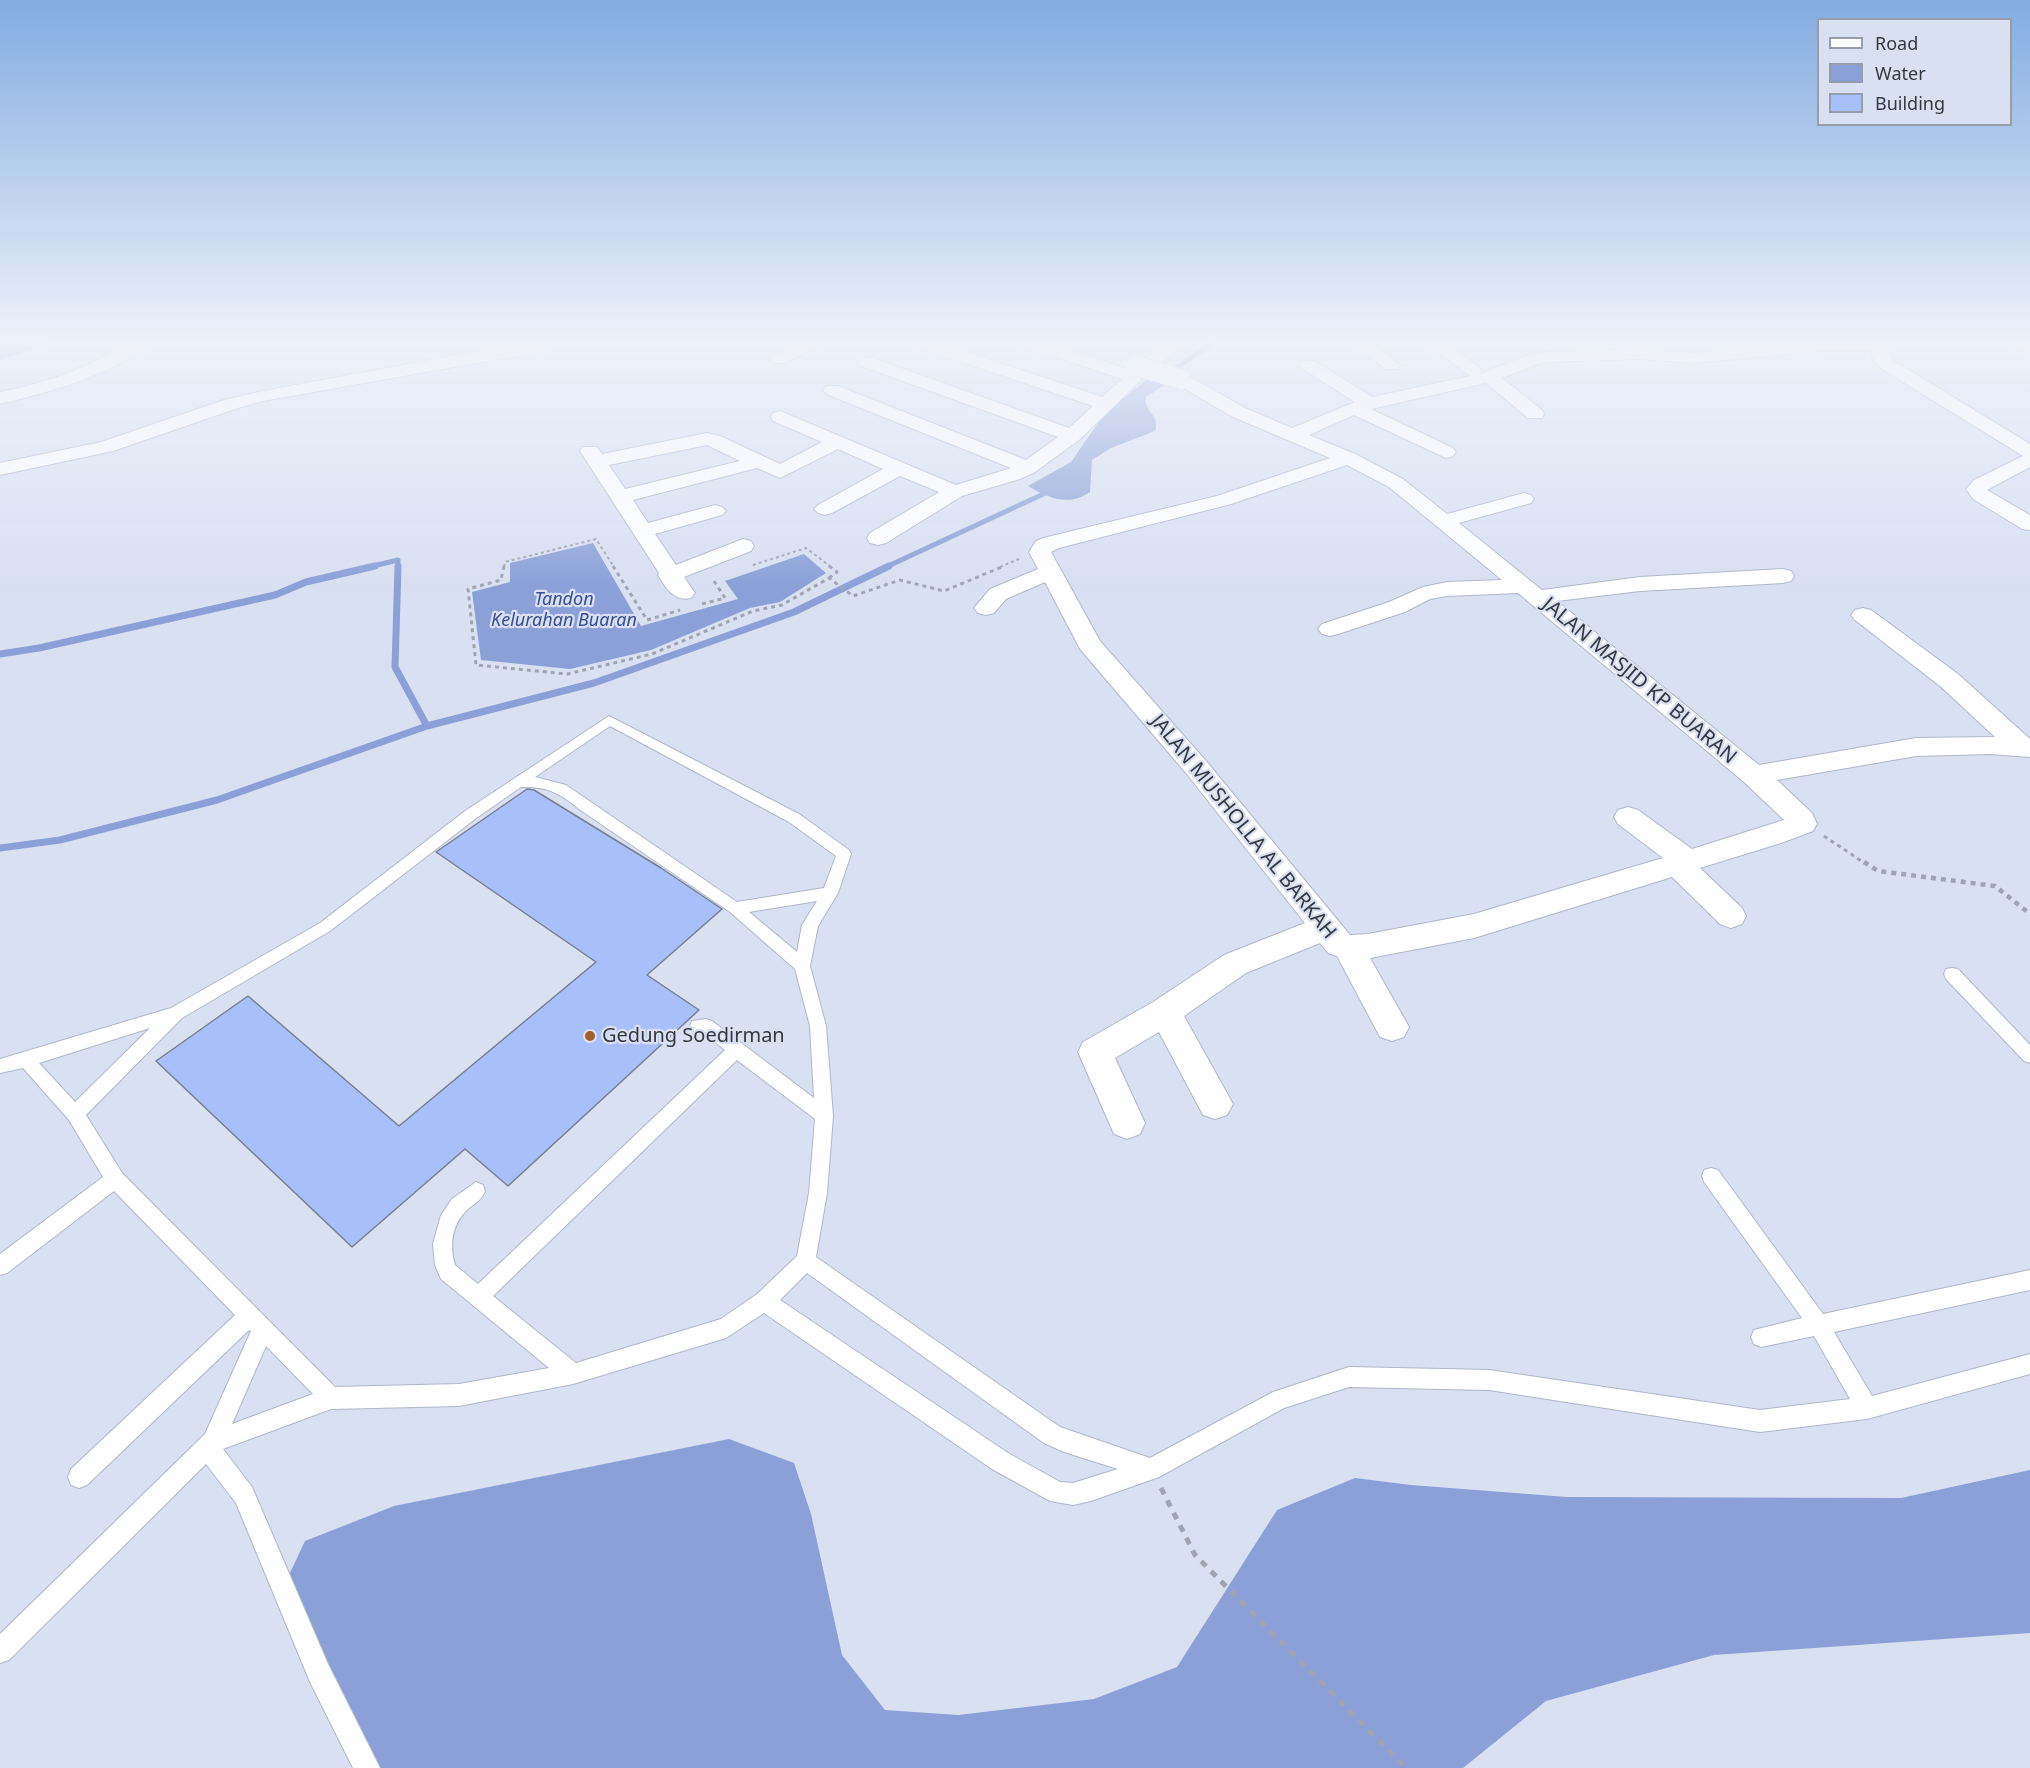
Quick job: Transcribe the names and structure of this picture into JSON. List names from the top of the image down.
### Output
{
  "streets": {
    "street": ["JALAN MASJID KP BUARAN", "JALAN MUSHOLLA AL BARKAH"]
  },
  "water": ["Tandon Kelurahan Buaran"],
  "places": ["Gedung Soedirman"],
  "legend": ["Road", "Water", "Building"]
}
